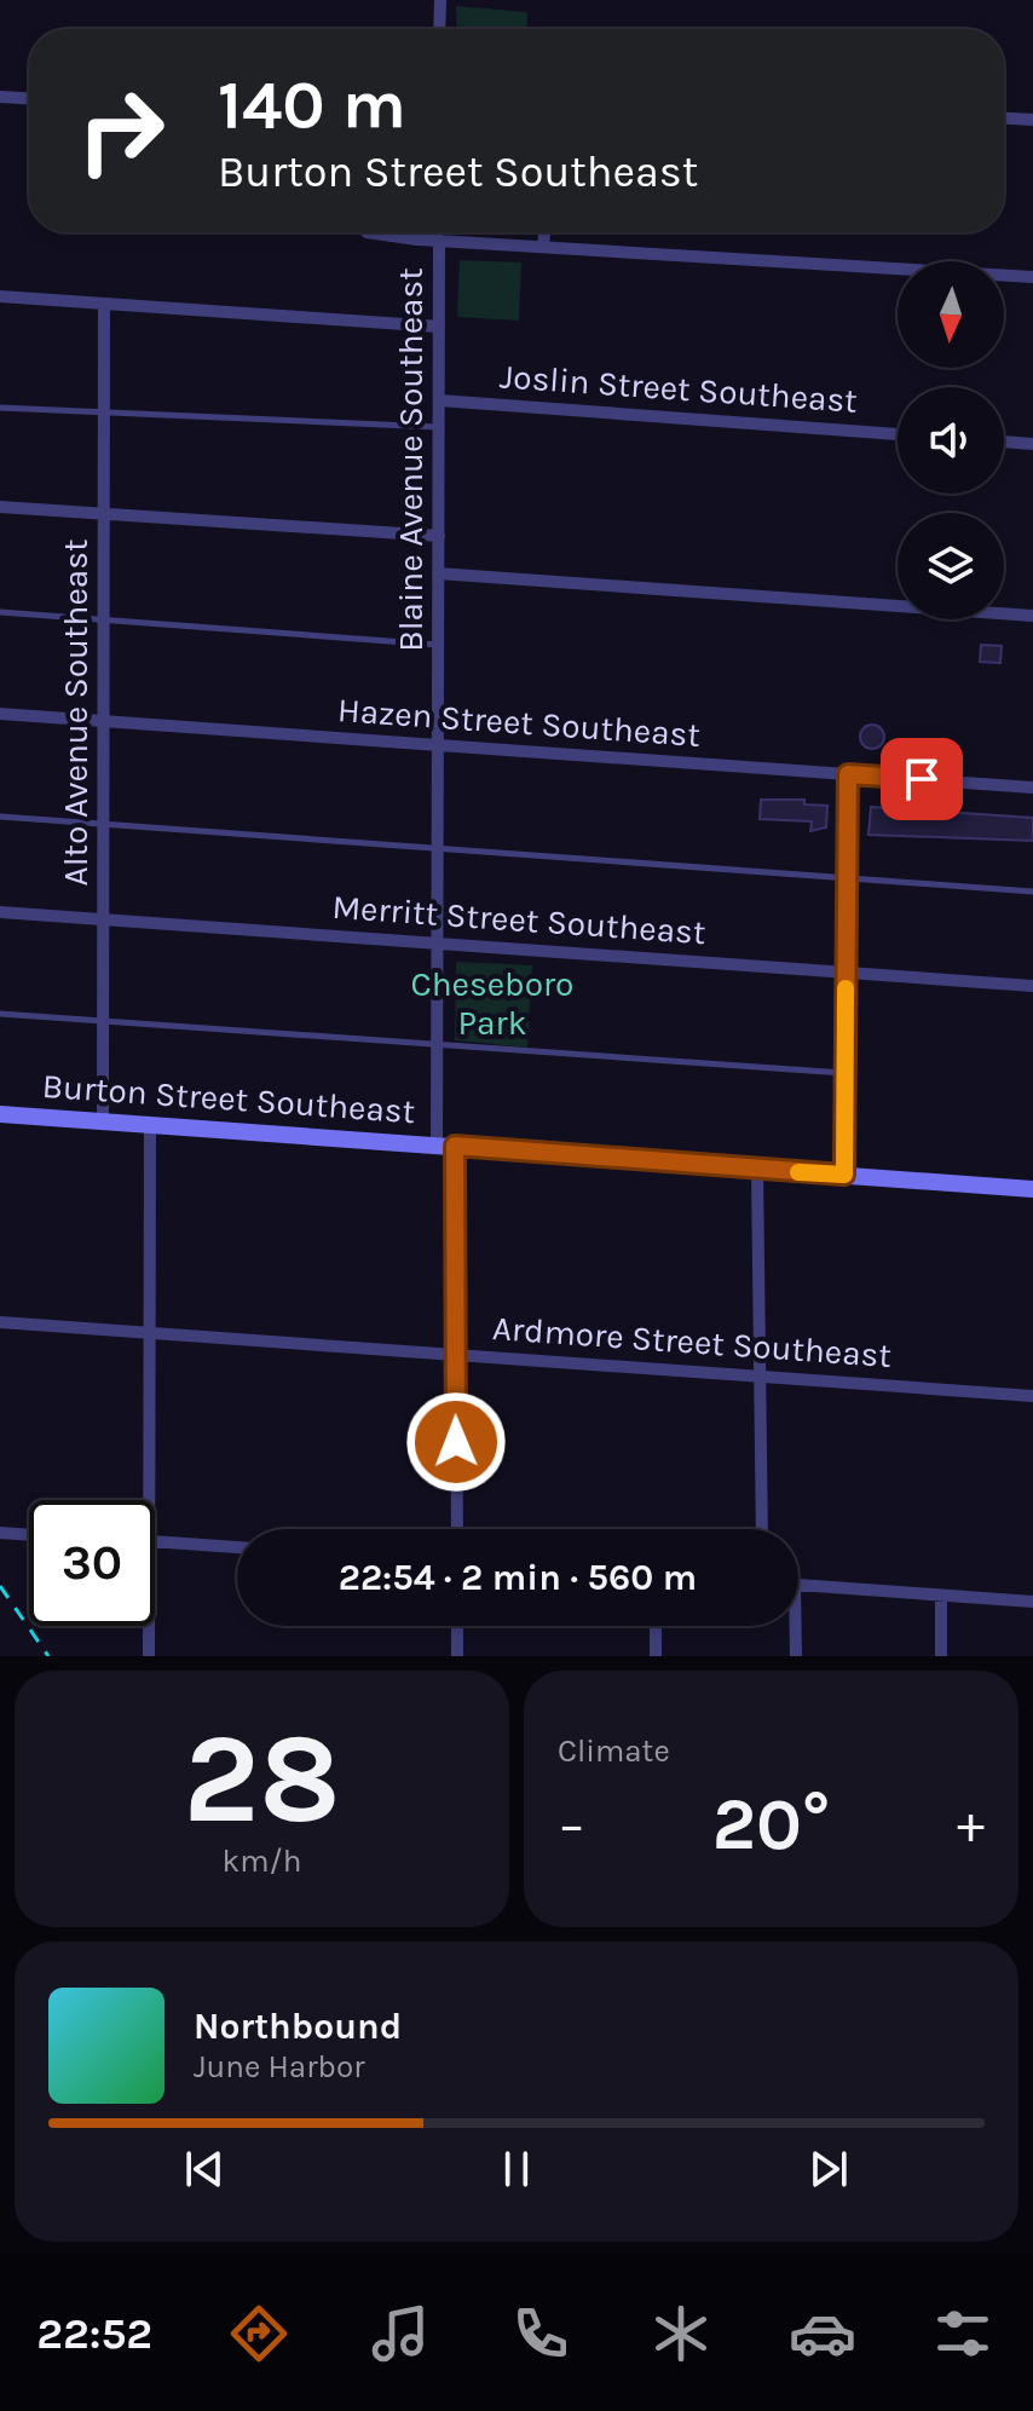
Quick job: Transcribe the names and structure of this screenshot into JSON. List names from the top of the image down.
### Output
{
  "streets": {
    "main road": ["Burton Street Southeast"],
    "street": [
      "Joslin Street Southeast",
      "Blaine Avenue Southeast",
      "Alto Avenue Southeast",
      "Hazen Street Southeast",
      "Merritt Street Southeast",
      "Ardmore Street Southeast"
    ]
  },
  "crossings": [
    ["Joslin Street Southeast", "Blaine Avenue Southeast"],
    ["Blaine Avenue Southeast", "Hazen Street Southeast"],
    ["Blaine Avenue Southeast", "Merritt Street Southeast"],
    ["Blaine Avenue Southeast", "Burton Street Southeast"],
    ["Blaine Avenue Southeast", "Ardmore Street Southeast"],
    ["Alto Avenue Southeast", "Hazen Street Southeast"],
    ["Alto Avenue Southeast", "Merritt Street Southeast"],
    ["Alto Avenue Southeast", "Burton Street Southeast"]
  ],
  "parks": ["Cheseboro Park"],
  "north": "bottom",
  "page": {
    "turn": ["140 m", "Burton Street Southeast"],
    "limit": "30",
    "trip": "22:54 · 2 min · 560 m",
    "tile": [
      ["28", "km/h"],
      "Climate"
    ],
    "heat": ["−", "20°", "+"],
    "song": ["Northbound", "June Harbor"],
    "tabs": "22:52"
  }
}
